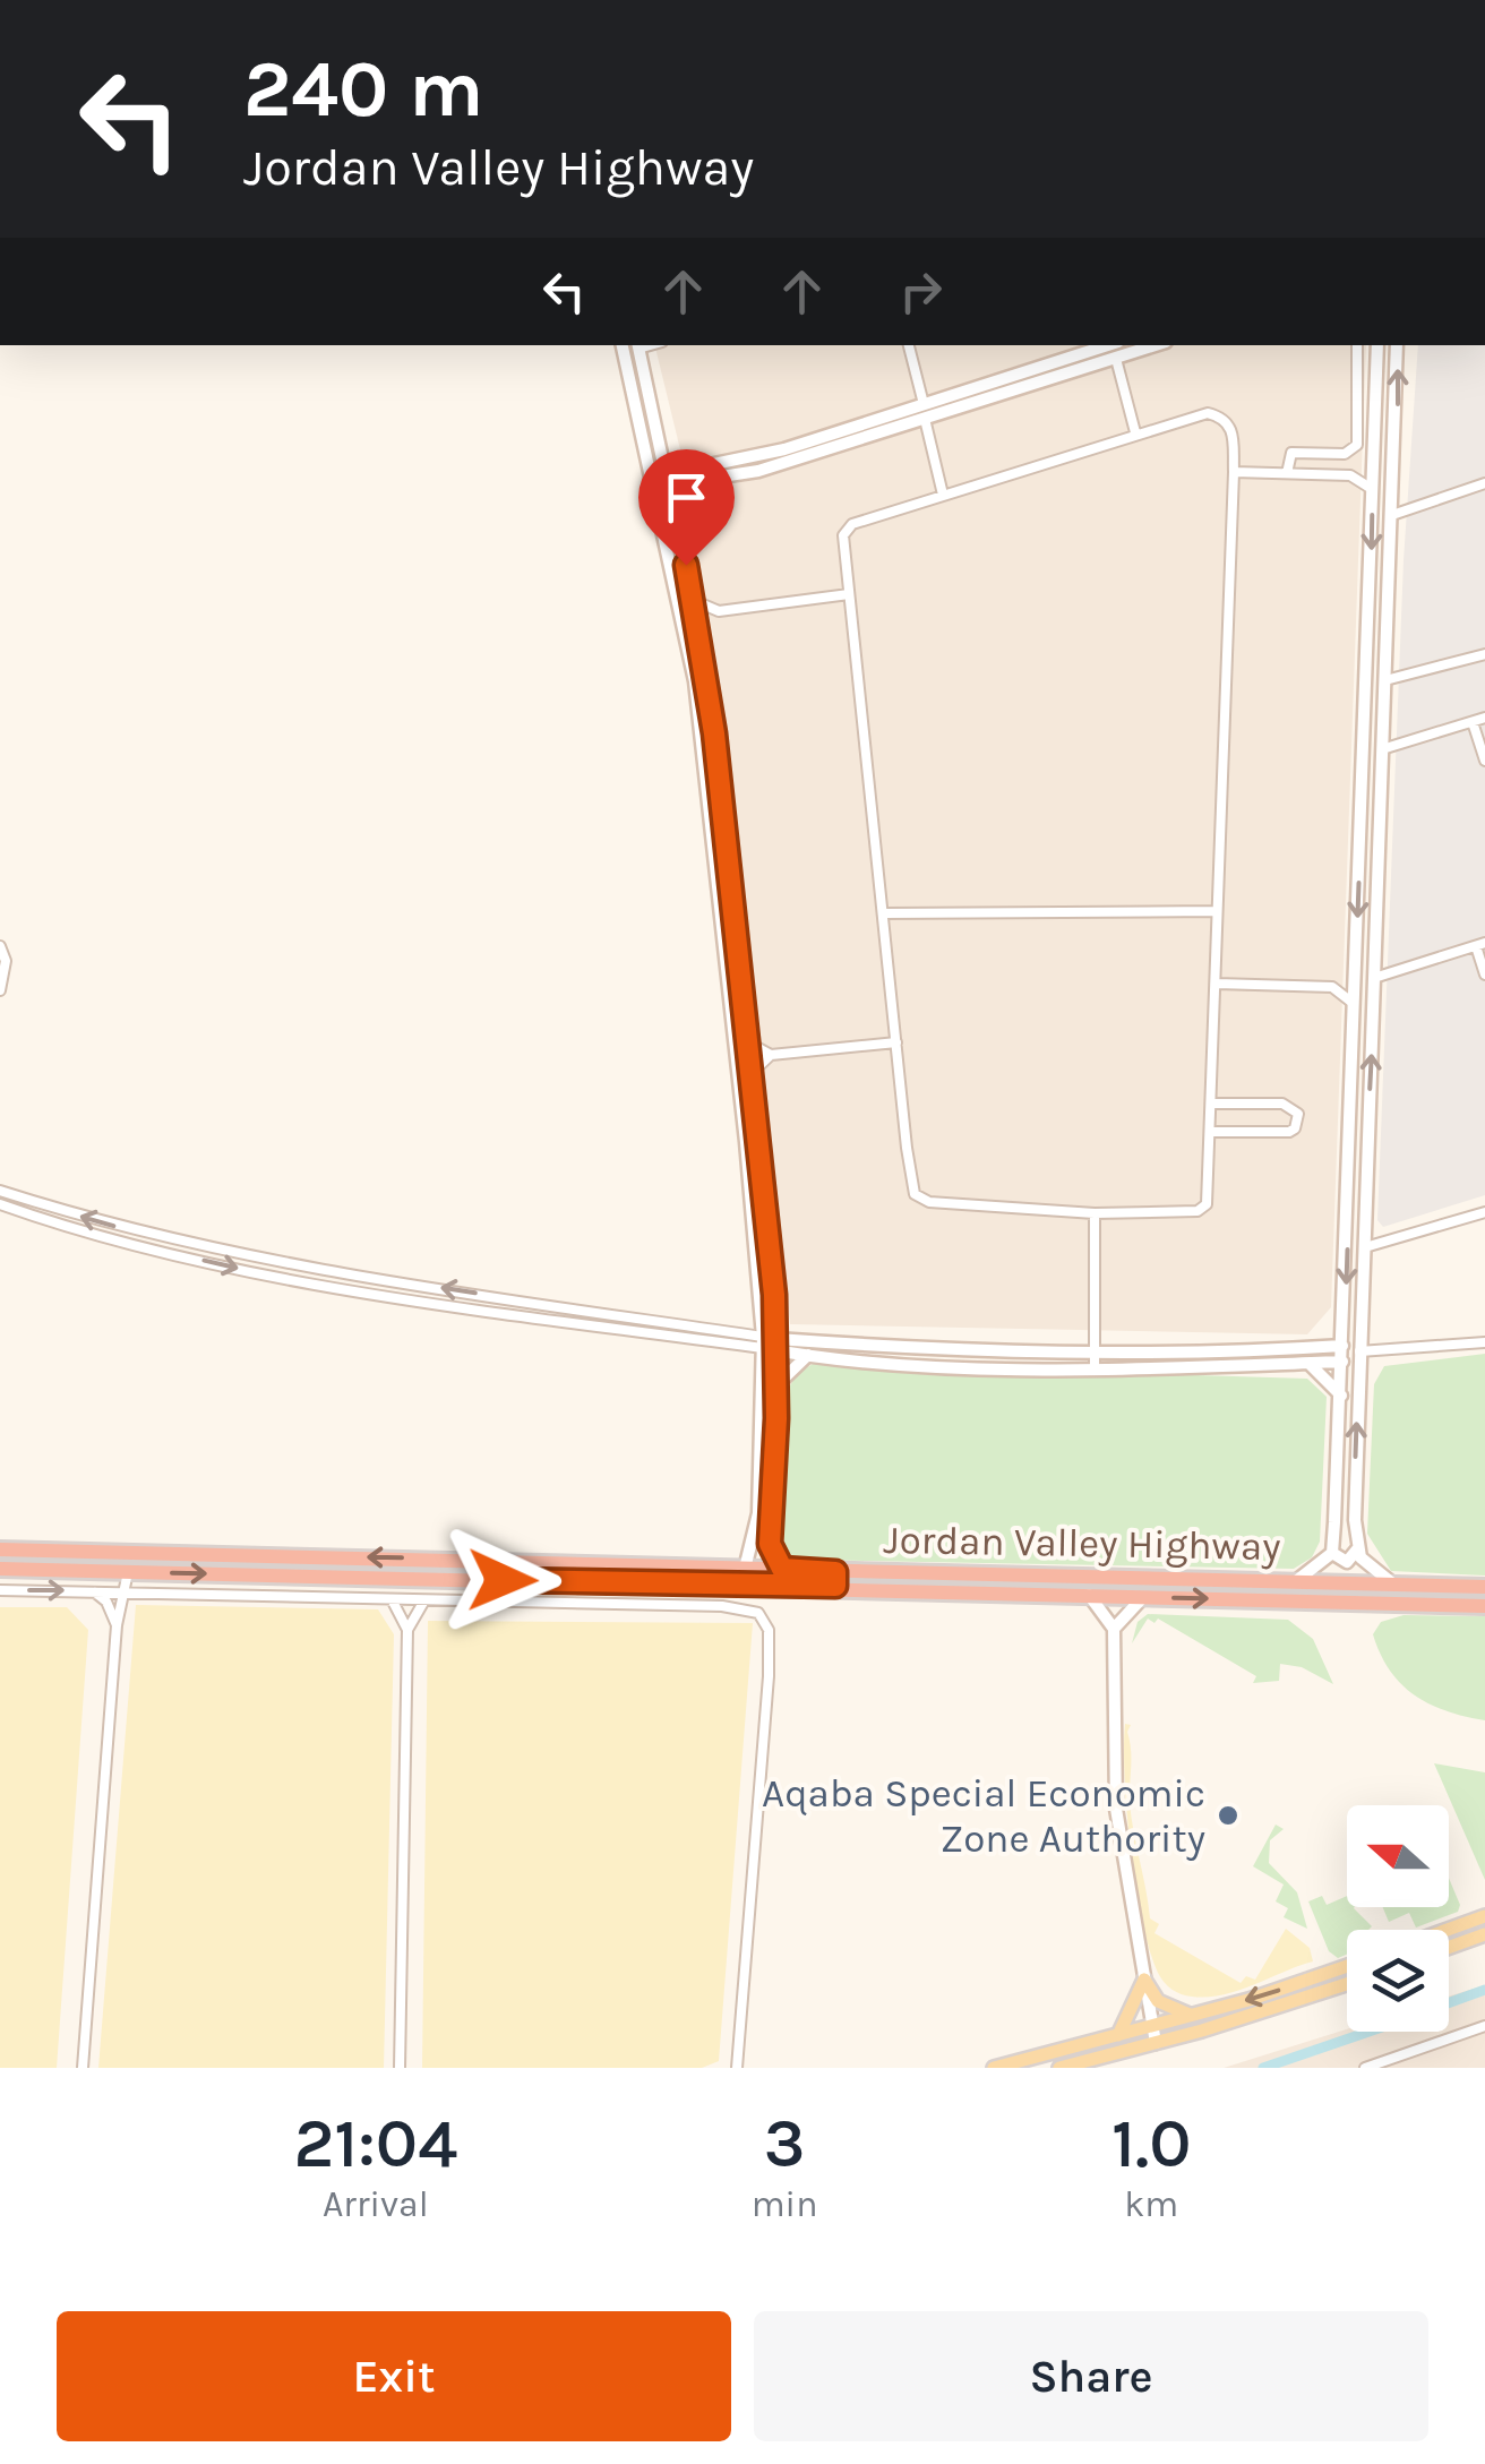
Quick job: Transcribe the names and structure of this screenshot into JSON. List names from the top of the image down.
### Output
{
  "streets": {
    "highway": ["Jordan Valley Highway"]
  },
  "places": ["Aqaba Special Economic Zone Authority"],
  "north": "left",
  "page": {
    "turn": ["240 m", "Jordan Valley Highway"],
    "eta": [
      "21:04",
      "Arrival",
      "3",
      "min",
      "1.0",
      "km"
    ],
    "buttons": ["Exit", "Share"]
  }
}
